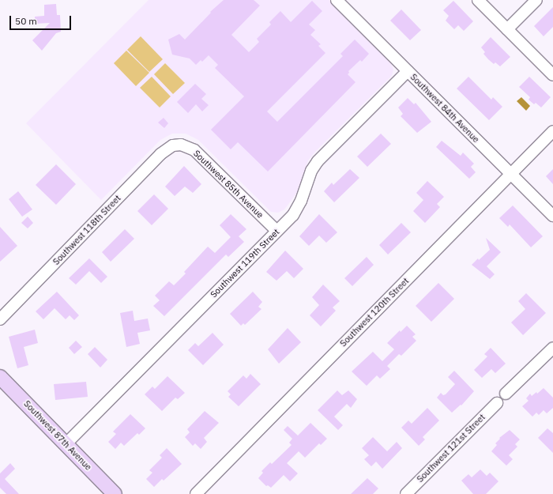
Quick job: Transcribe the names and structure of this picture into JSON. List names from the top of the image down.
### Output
{
  "streets": {
    "main road": ["Southwest 87th Avenue"],
    "street": [
      "Southwest 84th Avenue",
      "Southwest 85th Avenue",
      "Southwest 118th Street",
      "Southwest 119th Street",
      "Southwest 120th Street",
      "Southwest 121st Street"
    ]
  },
  "crossings": [
    ["Southwest 84th Avenue", "Southwest 119th Street"],
    ["Southwest 84th Avenue", "Southwest 120th Street"],
    ["Southwest 85th Avenue", "Southwest 118th Street"],
    ["Southwest 85th Avenue", "Southwest 119th Street"],
    ["Southwest 119th Street", "Southwest 87th Avenue"]
  ],
  "scale_bar": "50 m"
}
